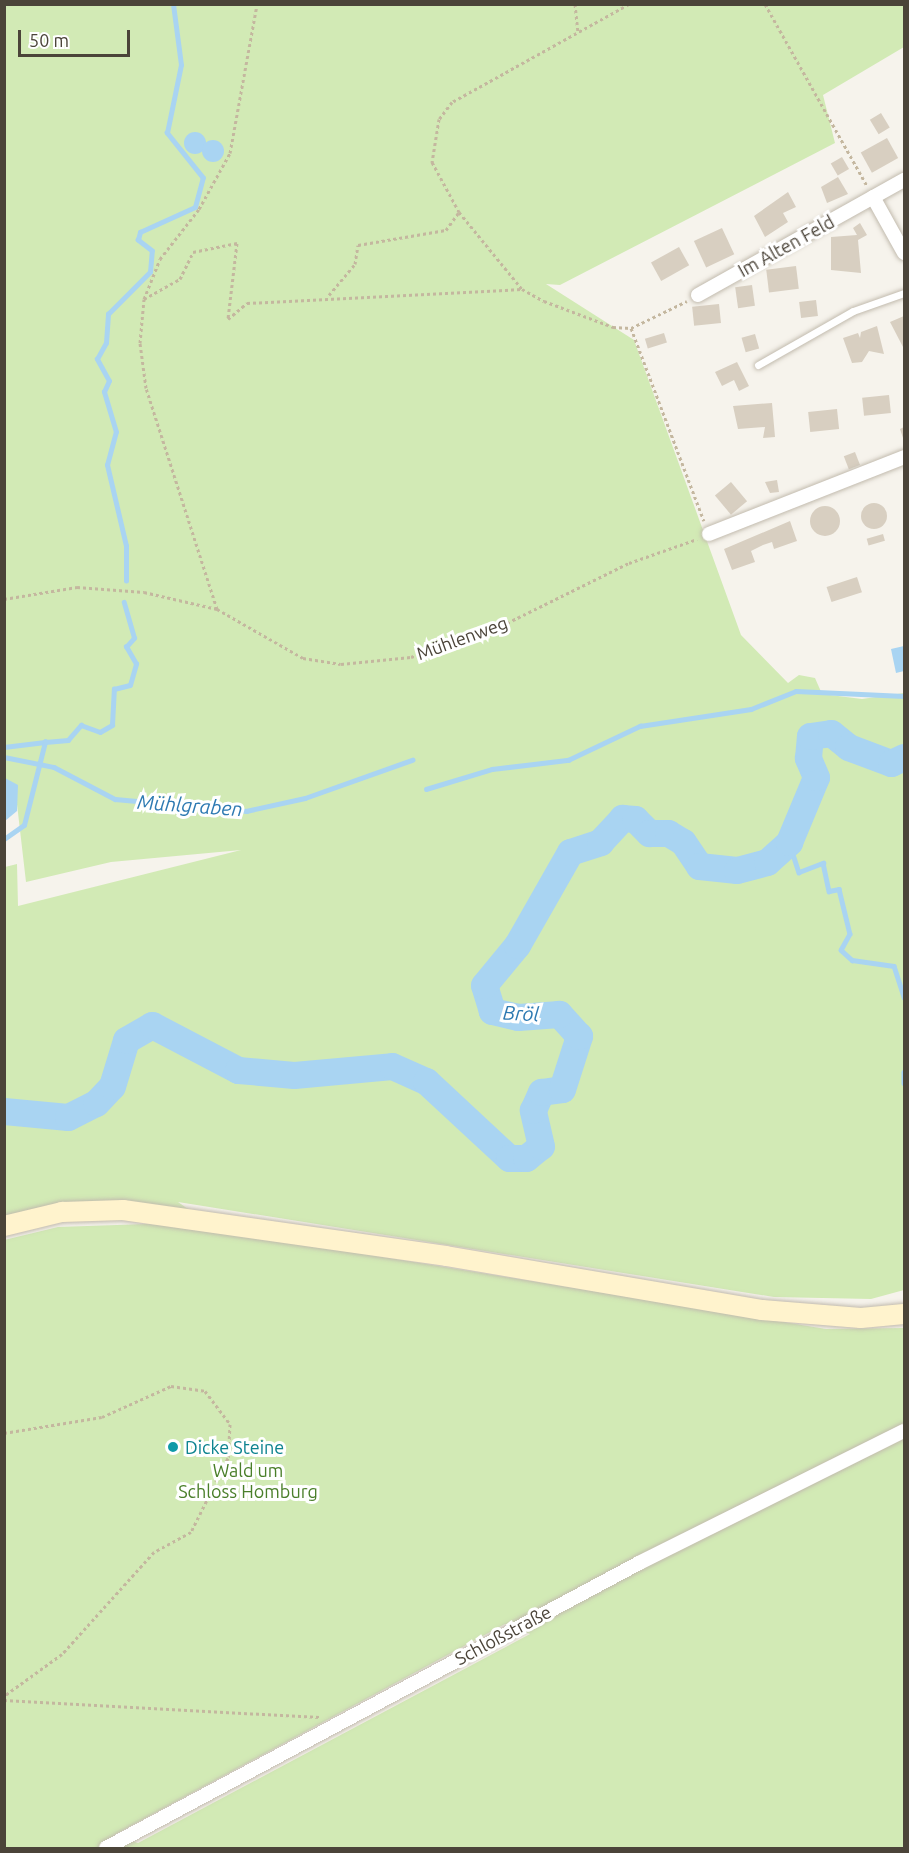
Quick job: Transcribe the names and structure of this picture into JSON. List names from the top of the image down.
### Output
{
  "streets": {
    "street": ["Im Alten Feld", "Schloßstraße"],
    "path": ["Mühlenweg"]
  },
  "water": ["Mühlgraben", "Bröl"],
  "parks": ["Wald um Schloss Homburg"],
  "places": ["Dicke Steine"],
  "scale_bar": "50 m"
}
